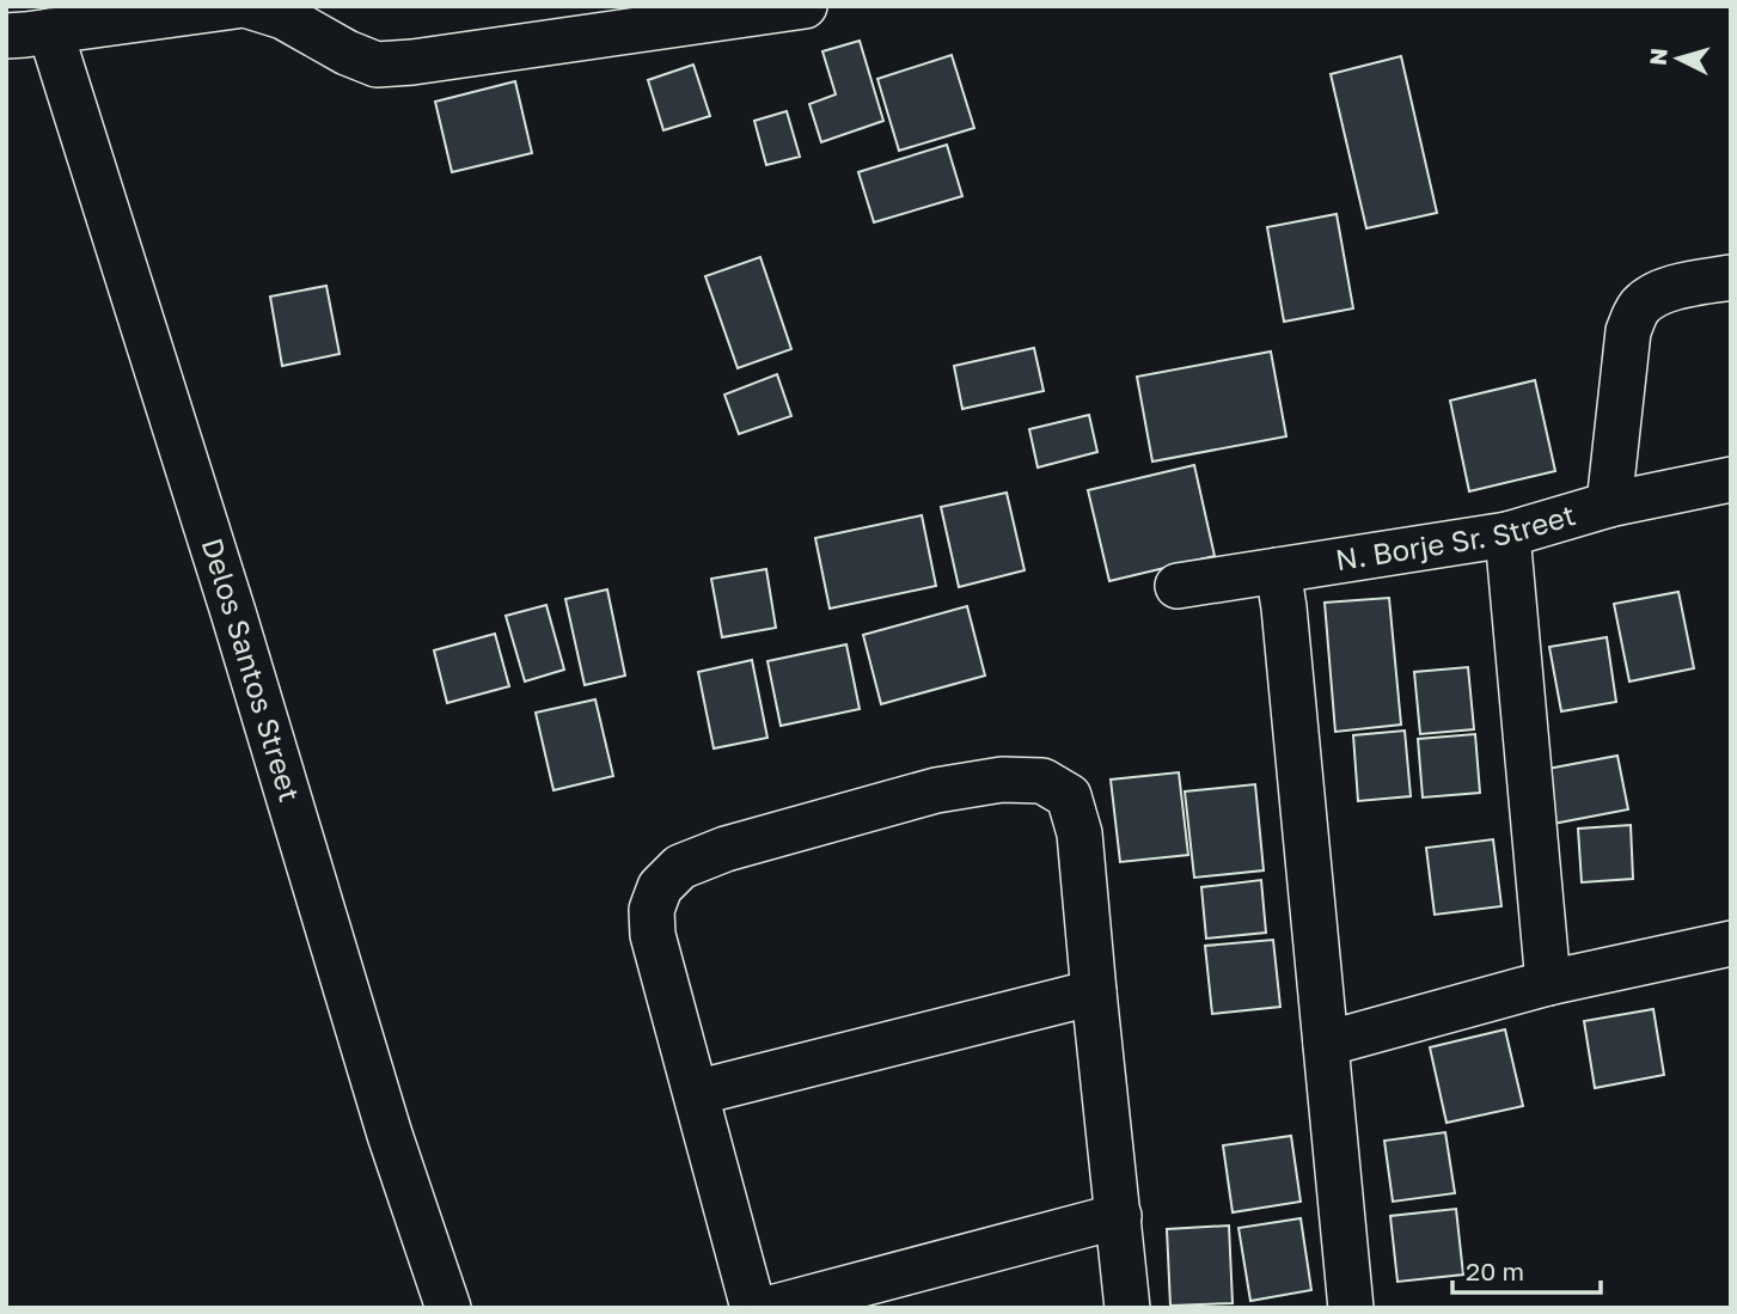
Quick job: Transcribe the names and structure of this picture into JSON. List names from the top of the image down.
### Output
{
  "streets": {
    "street": ["N. Borje Sr. Street", "Delos Santos Street"]
  },
  "scale_bar": "20 m",
  "north": "left"
}
